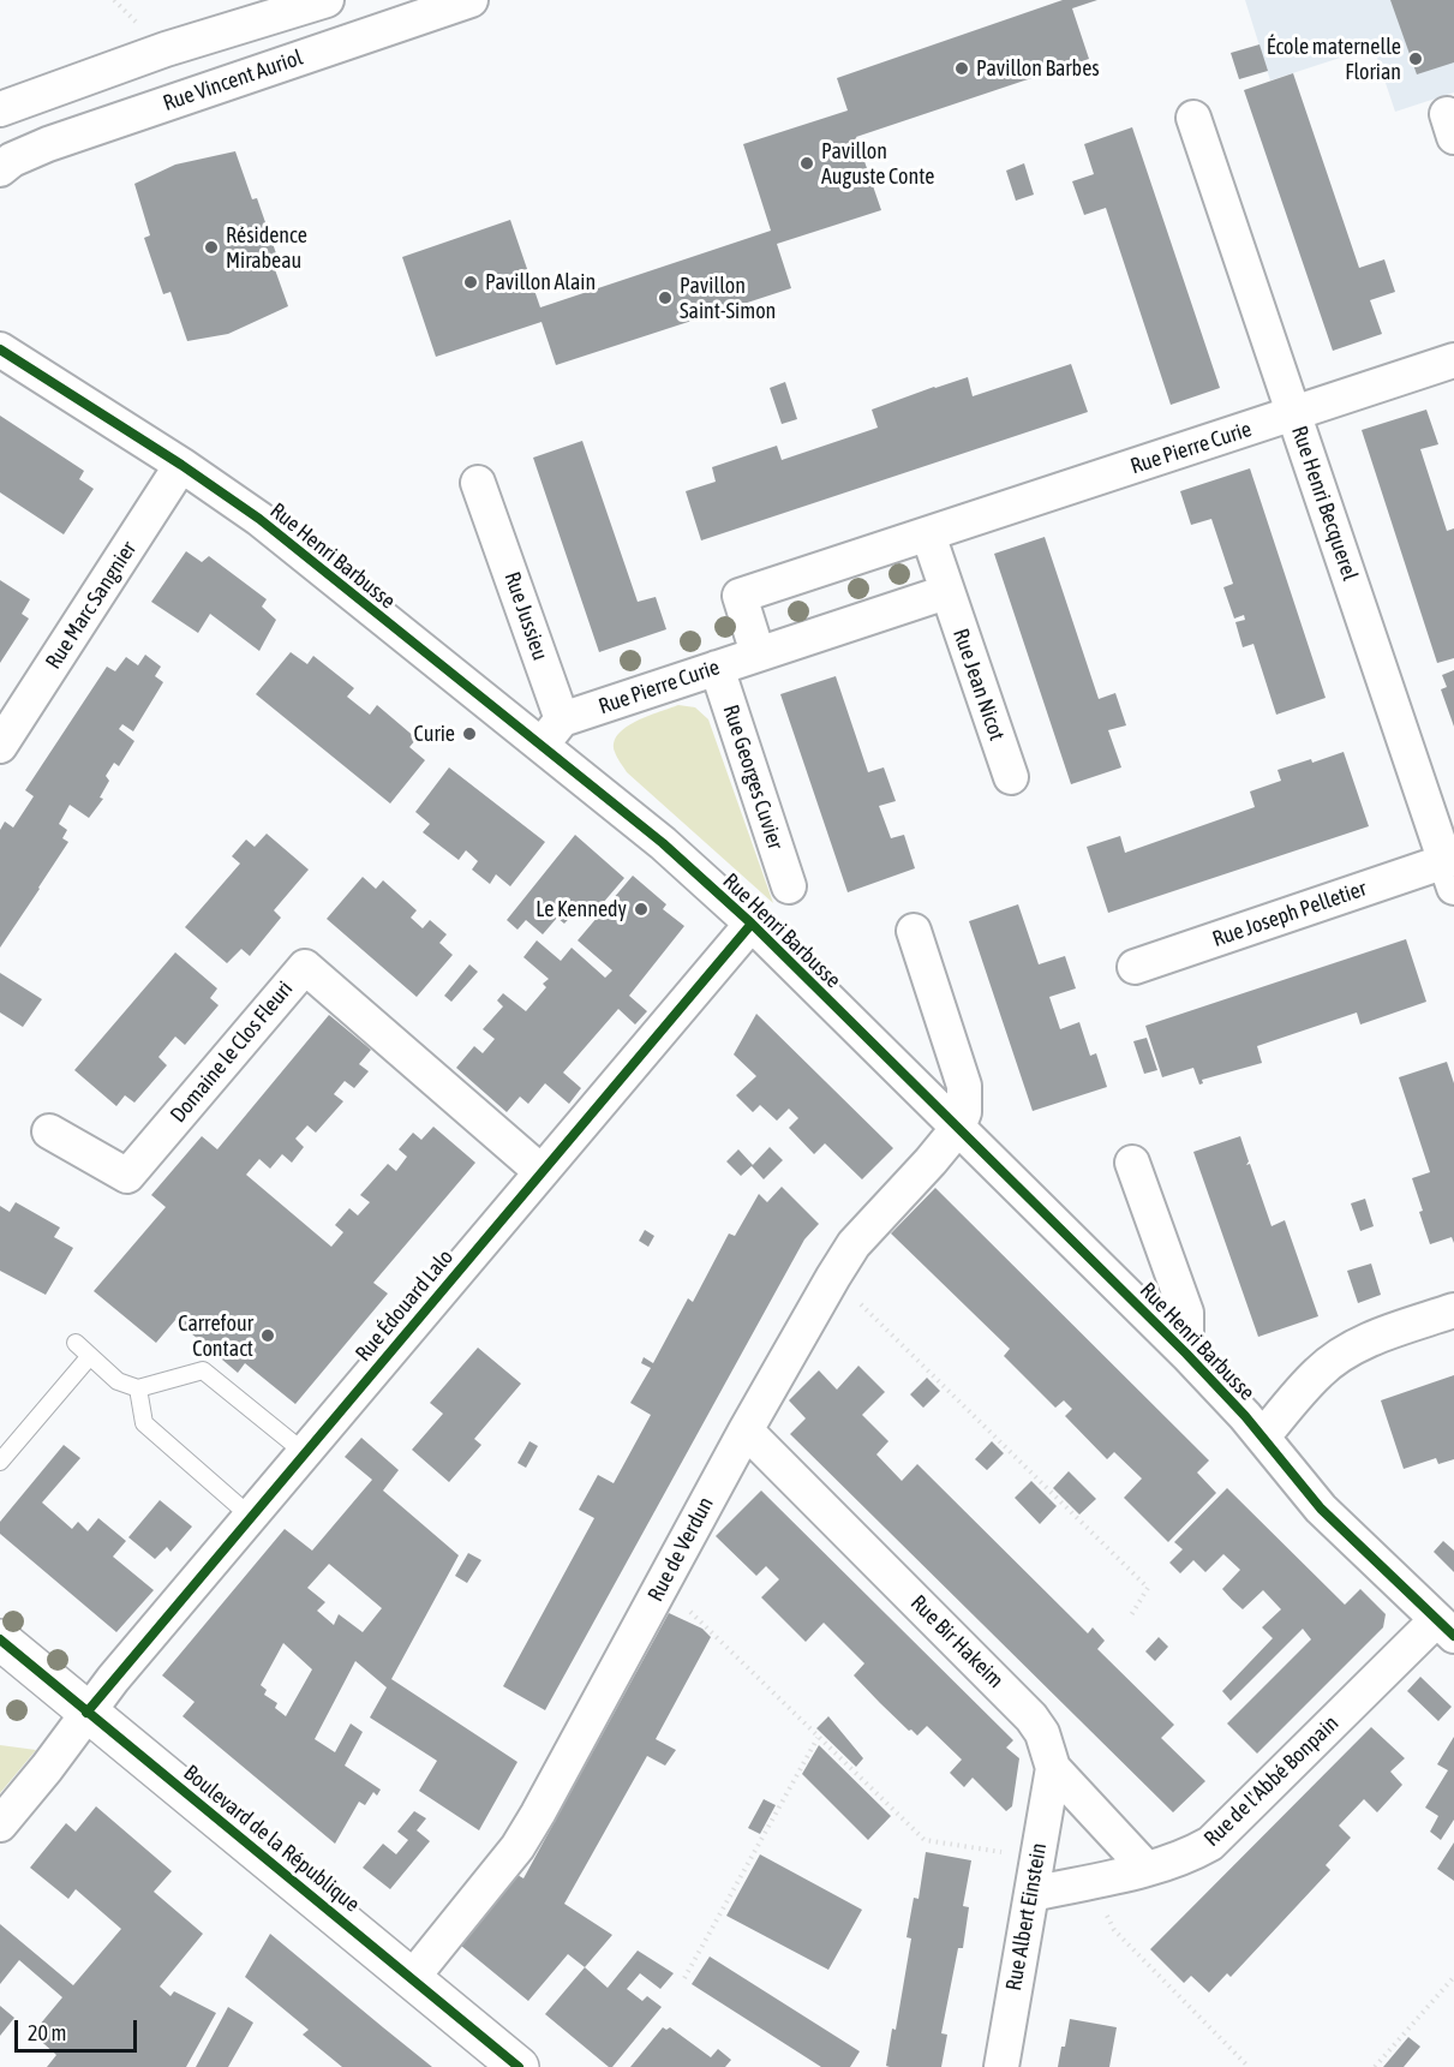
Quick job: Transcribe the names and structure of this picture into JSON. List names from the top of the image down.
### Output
{
  "streets": {
    "street": [
      "Rue Vincent Auriol",
      "Rue Pierre Curie",
      "Rue Henri Becquerel",
      "Rue Henri Barbusse",
      "Rue Marc Sangnier",
      "Rue Jussieu",
      "Rue Jean Nicot",
      "Rue Georges Cuvier",
      "Rue Joseph Pelletier",
      "Domaine le Clos Fleuri",
      "Rue Édouard Lalo",
      "Rue de Verdun",
      "Rue Bir Hakeim",
      "Rue de l'Abbé Bonpain",
      "Boulevard de la République",
      "Rue Albert Einstein"
    ]
  },
  "crossings": [
    ["Rue Pierre Curie", "Rue Henri Becquerel"],
    ["Rue Pierre Curie", "Rue Henri Barbusse"],
    ["Rue Pierre Curie", "Rue Jussieu"],
    ["Rue Pierre Curie", "Rue Jean Nicot"],
    ["Rue Pierre Curie", "Rue Georges Cuvier"],
    ["Rue Henri Becquerel", "Rue Joseph Pelletier"],
    ["Rue Henri Barbusse", "Rue Marc Sangnier"],
    ["Rue Henri Barbusse", "Rue Jussieu"],
    ["Rue Henri Barbusse", "Rue Édouard Lalo"],
    ["Rue Henri Barbusse", "Rue de Verdun"],
    ["Rue Henri Barbusse", "Rue de l'Abbé Bonpain"],
    ["Domaine le Clos Fleuri", "Rue Édouard Lalo"],
    ["Rue Édouard Lalo", "Boulevard de la République"],
    ["Rue de Verdun", "Rue Bir Hakeim"],
    ["Rue de Verdun", "Boulevard de la République"],
    ["Rue Bir Hakeim", "Rue de l'Abbé Bonpain"],
    ["Rue Bir Hakeim", "Rue Albert Einstein"],
    ["Rue de l'Abbé Bonpain", "Rue Albert Einstein"]
  ],
  "places": [
    "École maternelle Florian",
    "Pavillon Barbes",
    "Pavillon Auguste Conte",
    "Résidence Mirabeau",
    "Pavillon Alain",
    "Pavillon Saint-Simon",
    "Curie",
    "Le Kennedy",
    "Carrefour Contact"
  ],
  "scale_bar": "20 m"
}
